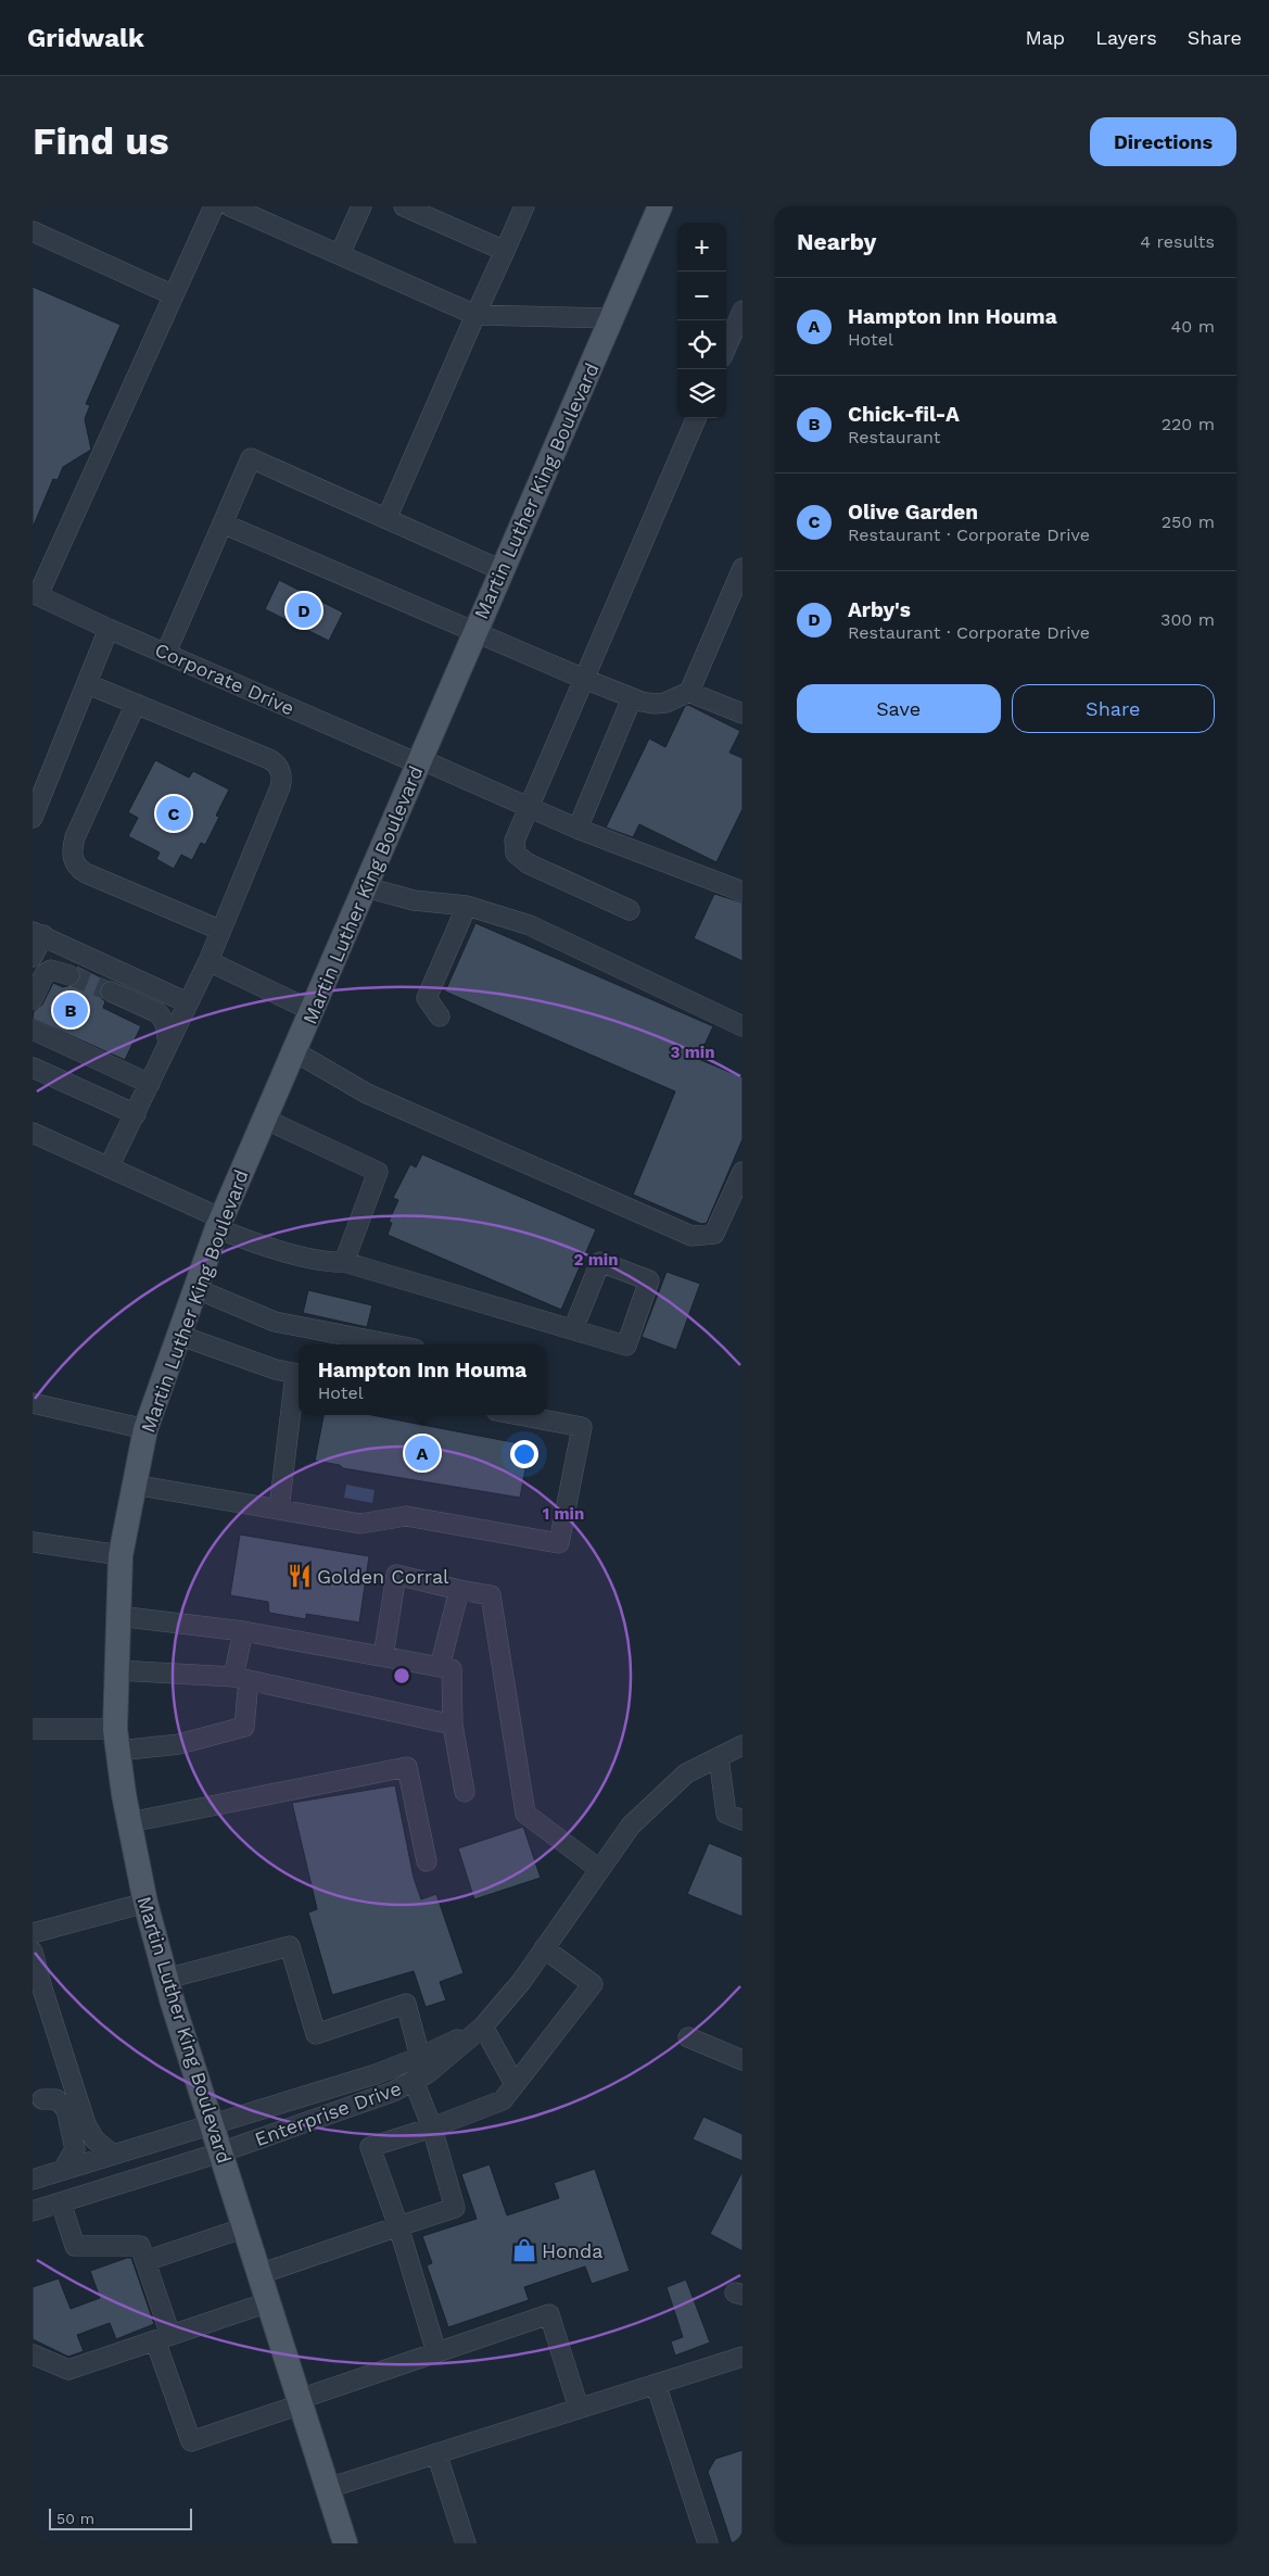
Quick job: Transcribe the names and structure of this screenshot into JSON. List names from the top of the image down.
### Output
{
  "streets": {
    "main road": ["Martin Luther King Boulevard"],
    "street": ["Corporate Drive", "Enterprise Drive"]
  },
  "crossings": [
    ["Martin Luther King Boulevard", "Corporate Drive"],
    ["Martin Luther King Boulevard", "Enterprise Drive"]
  ],
  "places": {
    "restaurant": ["Golden Corral"],
    "shop": ["Honda"]
  },
  "scale_bar": "50 m",
  "page": {
    "header": "Gridwalk",
    "nav": ["Map", "Layers", "Share"],
    "buttons": [
      "Directions",
      ["Save", "Share"]
    ],
    "title": "Find us",
    "heading": ["Nearby", "4 results"],
    "map_buttons": ["+", "−"],
    "list": [
      {
        "mark": "A",
        "name": "Hampton Inn Houma",
        "note": "Hotel",
        "value": "40 m"
      },
      {
        "mark": "B",
        "name": "Chick-fil-A",
        "note": "Restaurant",
        "value": "220 m"
      },
      {
        "mark": "C",
        "name": "Olive Garden",
        "note": "Restaurant · Corporate Drive",
        "value": "250 m"
      },
      {
        "mark": "D",
        "name": "Arby's",
        "note": "Restaurant · Corporate Drive",
        "value": "300 m"
      }
    ],
    "pins": [
      "D",
      "C",
      "B",
      "A"
    ],
    "popup": ["Hampton Inn Houma", "Hotel"],
    "scale": "50 m"
  },
  "rings": ["3 min", "2 min", "1 min"]
}
